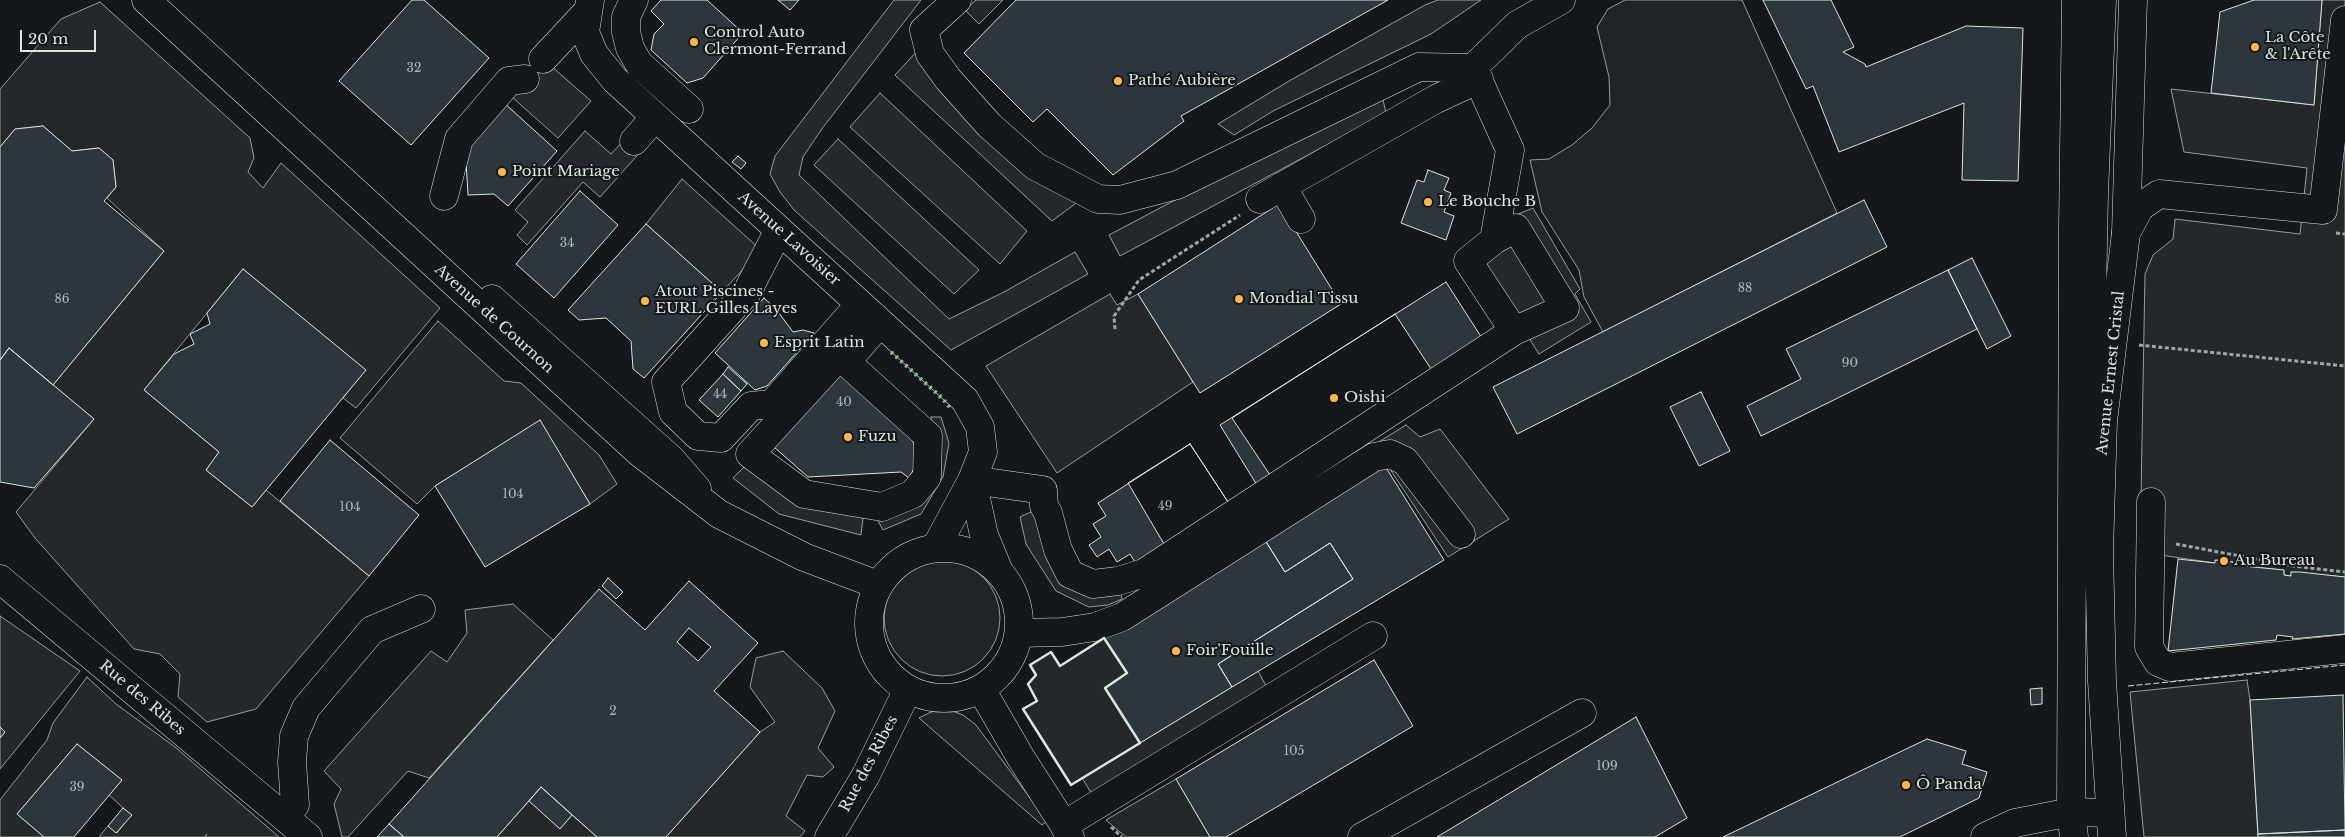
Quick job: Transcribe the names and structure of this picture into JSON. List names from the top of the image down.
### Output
{
  "streets": {
    "main road": [
      "Avenue Lavoisier",
      "Avenue de Cournon",
      "Avenue Ernest Cristal",
      "Rue des Ribes"
    ]
  },
  "crossings": [
    ["Avenue Lavoisier", "Avenue de Cournon"],
    ["Avenue Lavoisier", "Rue des Ribes"],
    ["Avenue de Cournon", "Rue des Ribes"]
  ],
  "places": [
    "Control Auto Clermont-Ferrand",
    "La Côte & l'Arête",
    "Pathé Aubière",
    "Point Mariage",
    "Le Bouche B",
    "Mondial Tissu",
    "Atout Piscines - EURL Gilles Layes",
    "Esprit Latin",
    "Oishi",
    "Fuzu",
    "Au Bureau",
    "Foir'Fouille",
    "Ô Panda"
  ],
  "house_numbers": [
    "32",
    "34",
    "88",
    "86",
    "90",
    "44",
    "40",
    "104",
    "49",
    "104",
    "2",
    "105",
    "109",
    "39"
  ],
  "scale_bar": "20 m"
}
